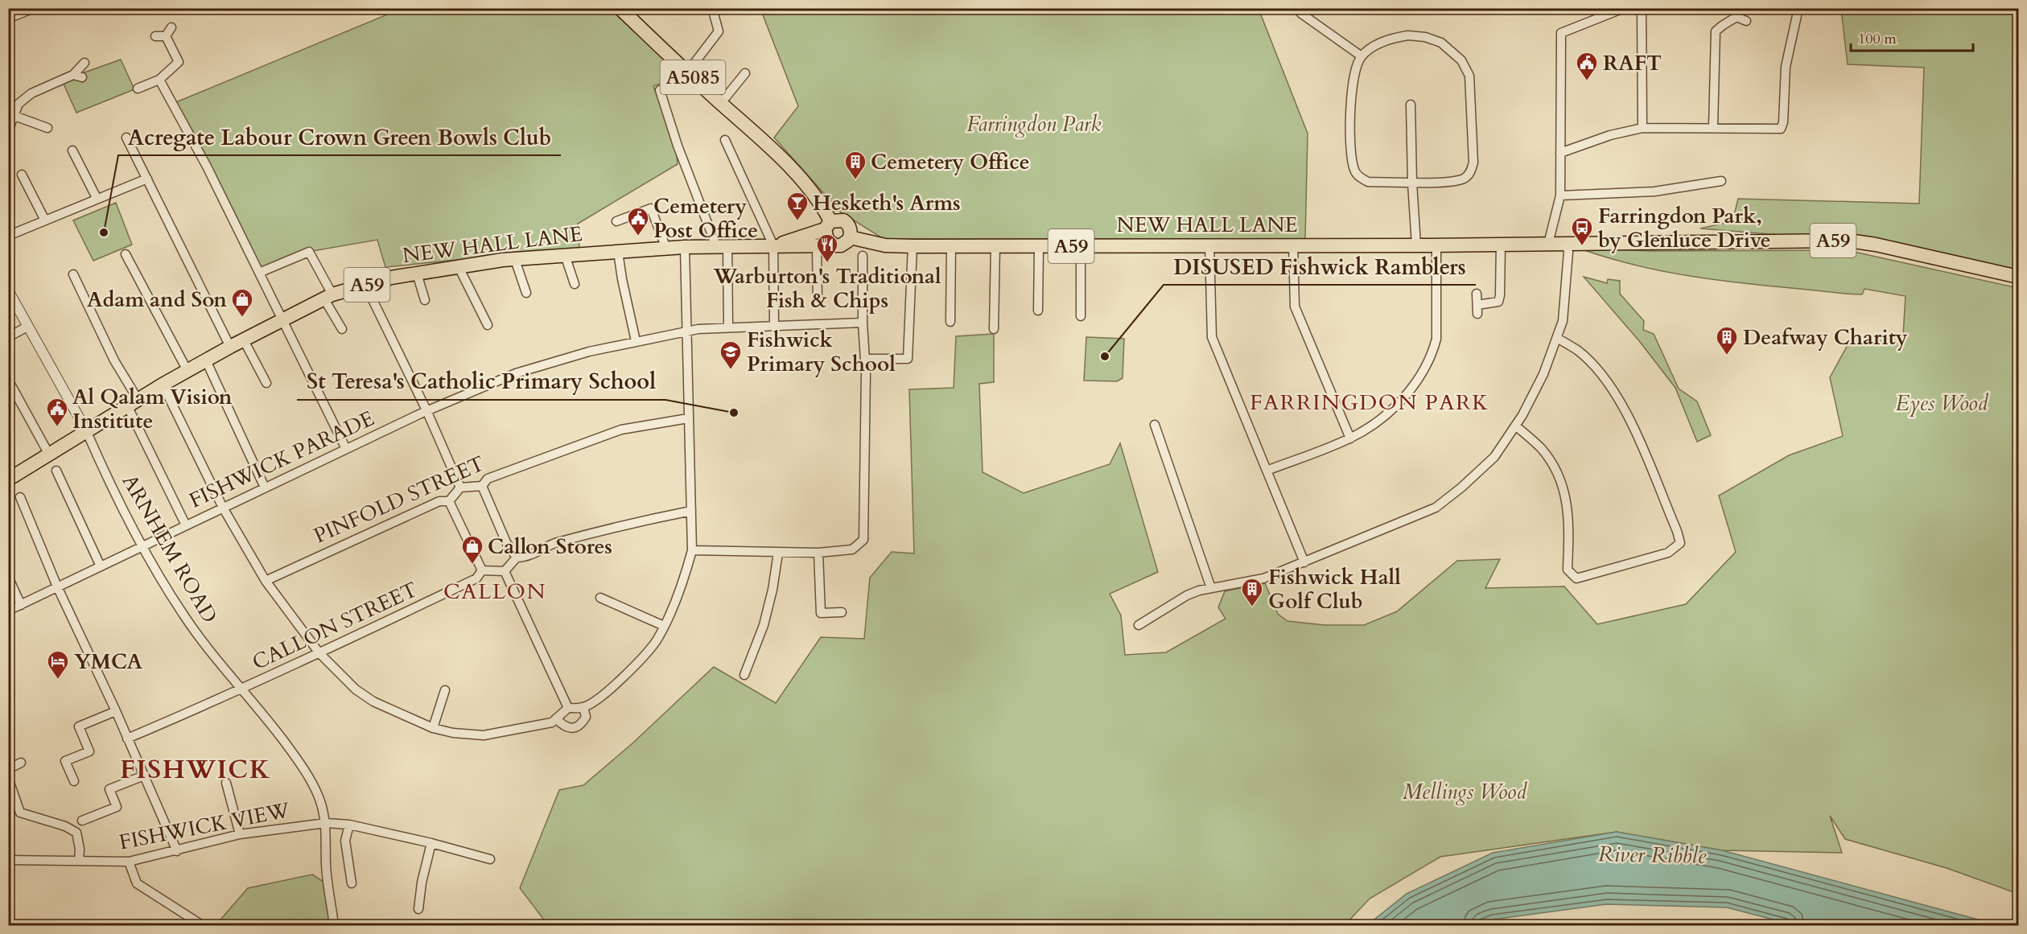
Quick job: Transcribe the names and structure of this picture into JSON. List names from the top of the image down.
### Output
{
  "streets": {
    "highway": ["A5085", "NEW HALL LANE", "A59"],
    "street": [
      "FISHWICK PARADE",
      "PINFOLD STREET",
      "ARNHEM ROAD",
      "CALLON STREET",
      "FISHWICK VIEW"
    ]
  },
  "crossings": [
    ["A5085", "NEW HALL LANE"],
    ["A5085", "A59"],
    ["NEW HALL LANE", "A59"],
    ["NEW HALL LANE", "ARNHEM ROAD"],
    ["FISHWICK PARADE", "ARNHEM ROAD"],
    ["ARNHEM ROAD", "CALLON STREET"],
    ["ARNHEM ROAD", "FISHWICK VIEW"]
  ],
  "districts": ["FARRINGDON PARK", "CALLON", "FISHWICK"],
  "water": ["River Ribble"],
  "parks": ["Farringdon Park", "Eyes Wood", "Mellings Wood"],
  "places": {
    "public building": ["RAFT", "Cemetery Post Office", "Al Qalam Vision Institute"],
    "building": ["Cemetery Office", "Deafway Charity", "Fishwick Hall Golf Club"],
    "bar": ["Hesketh's Arms"],
    "other": ["Acregate Labour Crown Green Bowls Club", "DISUSED Fishwick Ramblers", "St Teresa's Catholic Primary School"],
    "bus stop": ["Farringdon Park, by Glenluce Drive"],
    "restaurant": ["Warburton's Traditional Fish & Chips"],
    "shop": ["Adam and Son", "Callon Stores"],
    "school or university": ["Fishwick Primary School"],
    "hotel": ["YMCA"]
  },
  "scale_bar": "100 m"
}
